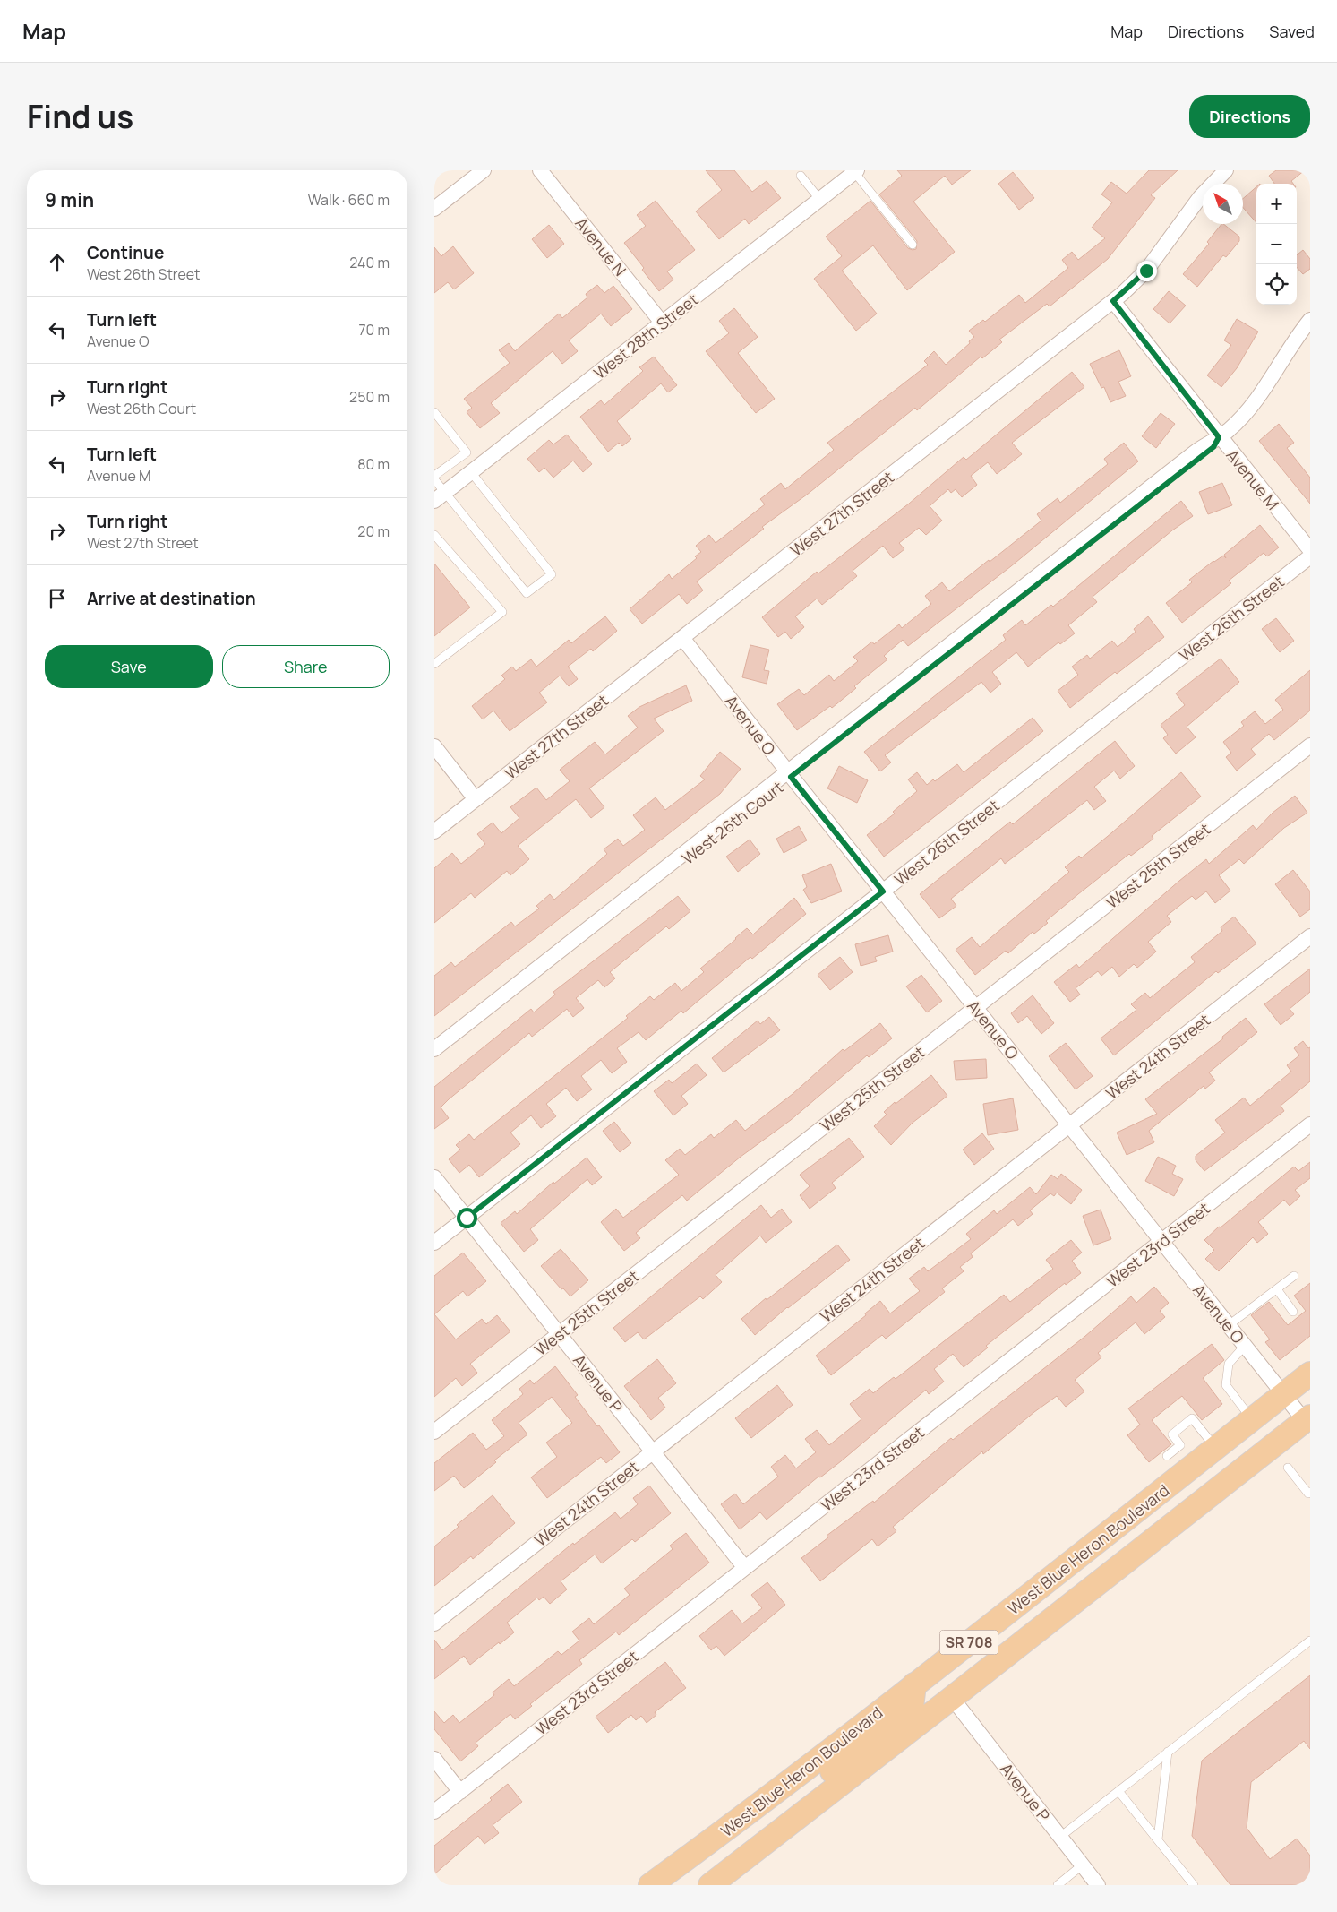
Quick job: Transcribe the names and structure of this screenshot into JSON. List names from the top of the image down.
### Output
{
  "streets": {
    "main road": ["West Blue Heron Boulevard", "SR 708"],
    "street": [
      "Avenue N",
      "West 28th Street",
      "Avenue M",
      "West 27th Street",
      "West 26th Street",
      "Avenue O",
      "West 26th Court",
      "West 25th Street",
      "West 24th Street",
      "West 23rd Street",
      "Avenue P"
    ]
  },
  "crossings": [
    ["Avenue N", "West 28th Street"],
    ["Avenue M", "West 27th Street"],
    ["Avenue M", "West 26th Court"],
    ["West 27th Street", "Avenue O"],
    ["West 26th Street", "Avenue O"],
    ["West 26th Street", "Avenue P"],
    ["Avenue O", "West 26th Court"],
    ["Avenue O", "West 25th Street"],
    ["Avenue O", "West 24th Street"],
    ["Avenue O", "West 23rd Street"],
    ["Avenue O", "West Blue Heron Boulevard"],
    ["West 25th Street", "Avenue P"],
    ["West 24th Street", "Avenue P"],
    ["West 23rd Street", "Avenue P"],
    ["Avenue P", "West Blue Heron Boulevard"]
  ],
  "north": "top left",
  "page": {
    "header": "Map",
    "nav": ["Map", "Directions", "Saved"],
    "title": "Find us",
    "buttons": [
      "Directions",
      ["Save", "Share"]
    ],
    "heading": ["9 min", "Walk · 660 m"],
    "map_buttons": ["+", "−"],
    "list": [
      ["Continue", "West 26th Street", "240 m"],
      ["Turn left", "Avenue O", "70 m"],
      ["Turn right", "West 26th Court", "250 m"],
      ["Turn left", "Avenue M", "80 m"],
      ["Turn right", "West 27th Street", "20 m"],
      "Arrive at destination"
    ]
  }
}
